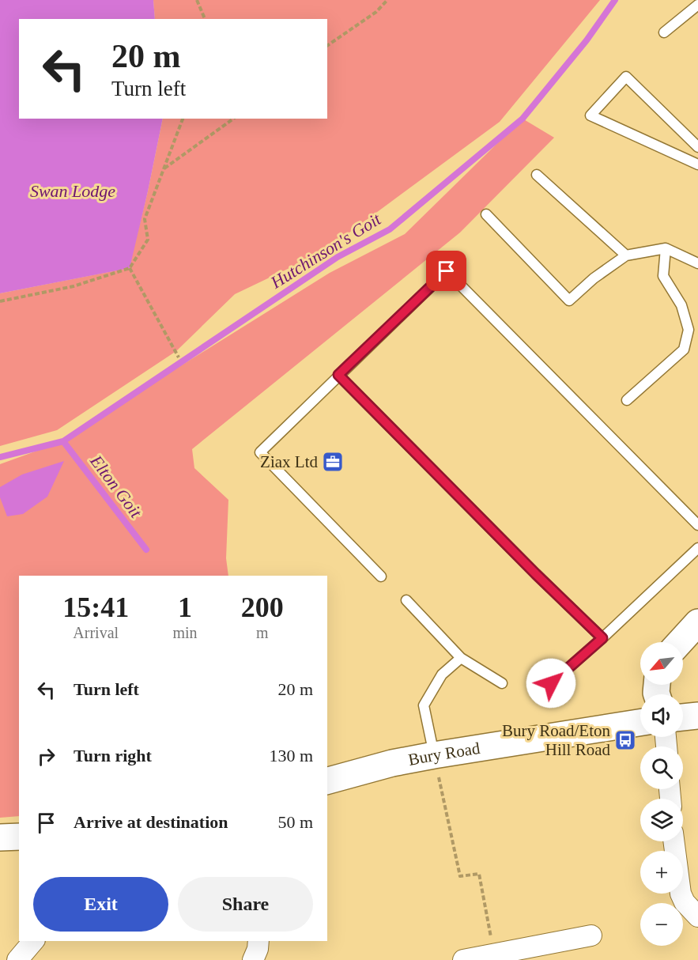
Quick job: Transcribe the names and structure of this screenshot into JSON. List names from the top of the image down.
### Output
{
  "streets": {
    "street": ["Bury Road"]
  },
  "water": ["Swan Lodge", "Hutchinson's Goit", "Elton Goit"],
  "places": {
    "office": ["Ziax Ltd"],
    "bus stop": ["Bury Road/Eton Hill Road"]
  },
  "north": "bottom left",
  "page": {
    "turn": ["20 m", "Turn left"],
    "eta": [
      "15:41",
      "Arrival",
      "1",
      "min",
      "200",
      "m"
    ],
    "map_buttons": ["+", "−"],
    "list": [
      {
        "name": "Turn left",
        "value": "20 m"
      },
      {
        "name": "Turn right",
        "value": "130 m"
      },
      {
        "name": "Arrive at destination",
        "value": "50 m"
      }
    ],
    "buttons": ["Exit", "Share"]
  }
}
